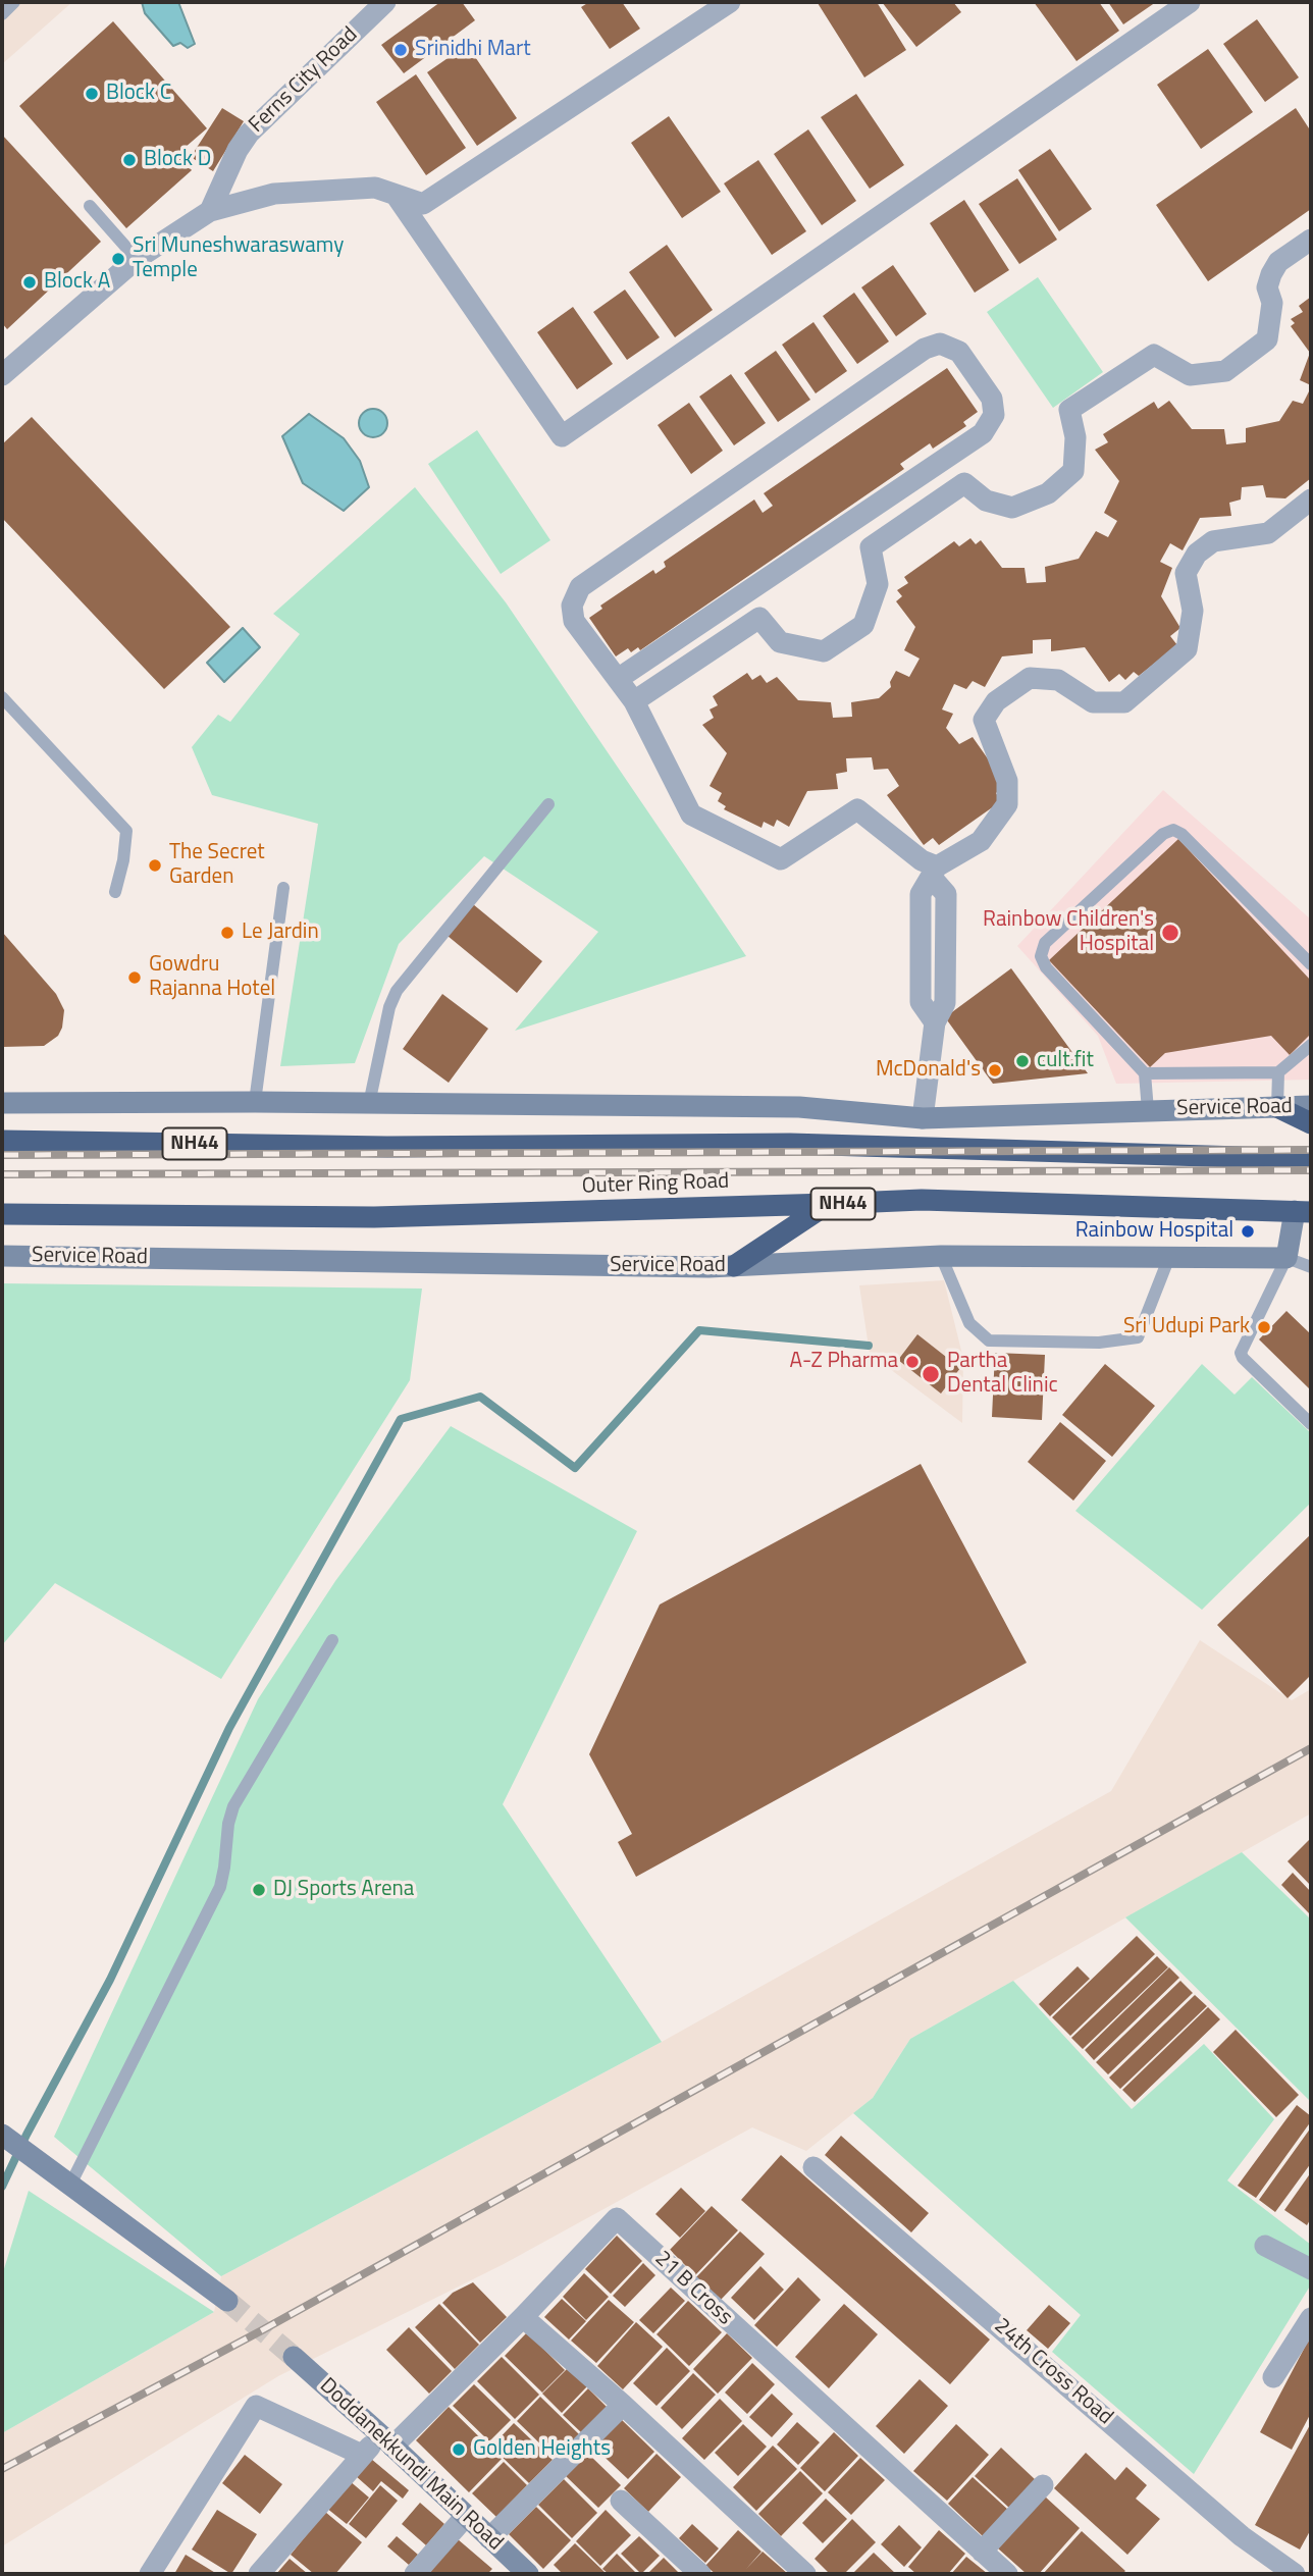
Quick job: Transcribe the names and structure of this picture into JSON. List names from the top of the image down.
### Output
{
  "streets": {
    "highway": ["NH44", "Outer Ring Road"],
    "street": [
      "Ferns City Road",
      "Service Road",
      "21 B Cross",
      "24th Cross Road",
      "Doddanekkundi Main Road"
    ]
  },
  "crossings": [
    ["21 B Cross", "Doddanekkundi Main Road"]
  ],
  "places": [
    "Srinidhi Mart",
    "Block C",
    "Block D",
    "Sri Muneshwaraswamy Temple",
    "Block A",
    "The Secret Garden",
    "Le Jardin",
    "Rainbow Children's Hospital",
    "Gowdru Rajanna Hotel",
    "cult.fit",
    "McDonald's",
    "Rainbow Hospital",
    "Sri Udupi Park",
    "A-Z Pharma",
    "Partha Dental Clinic",
    "DJ Sports Arena",
    "Golden Heights"
  ]
}
